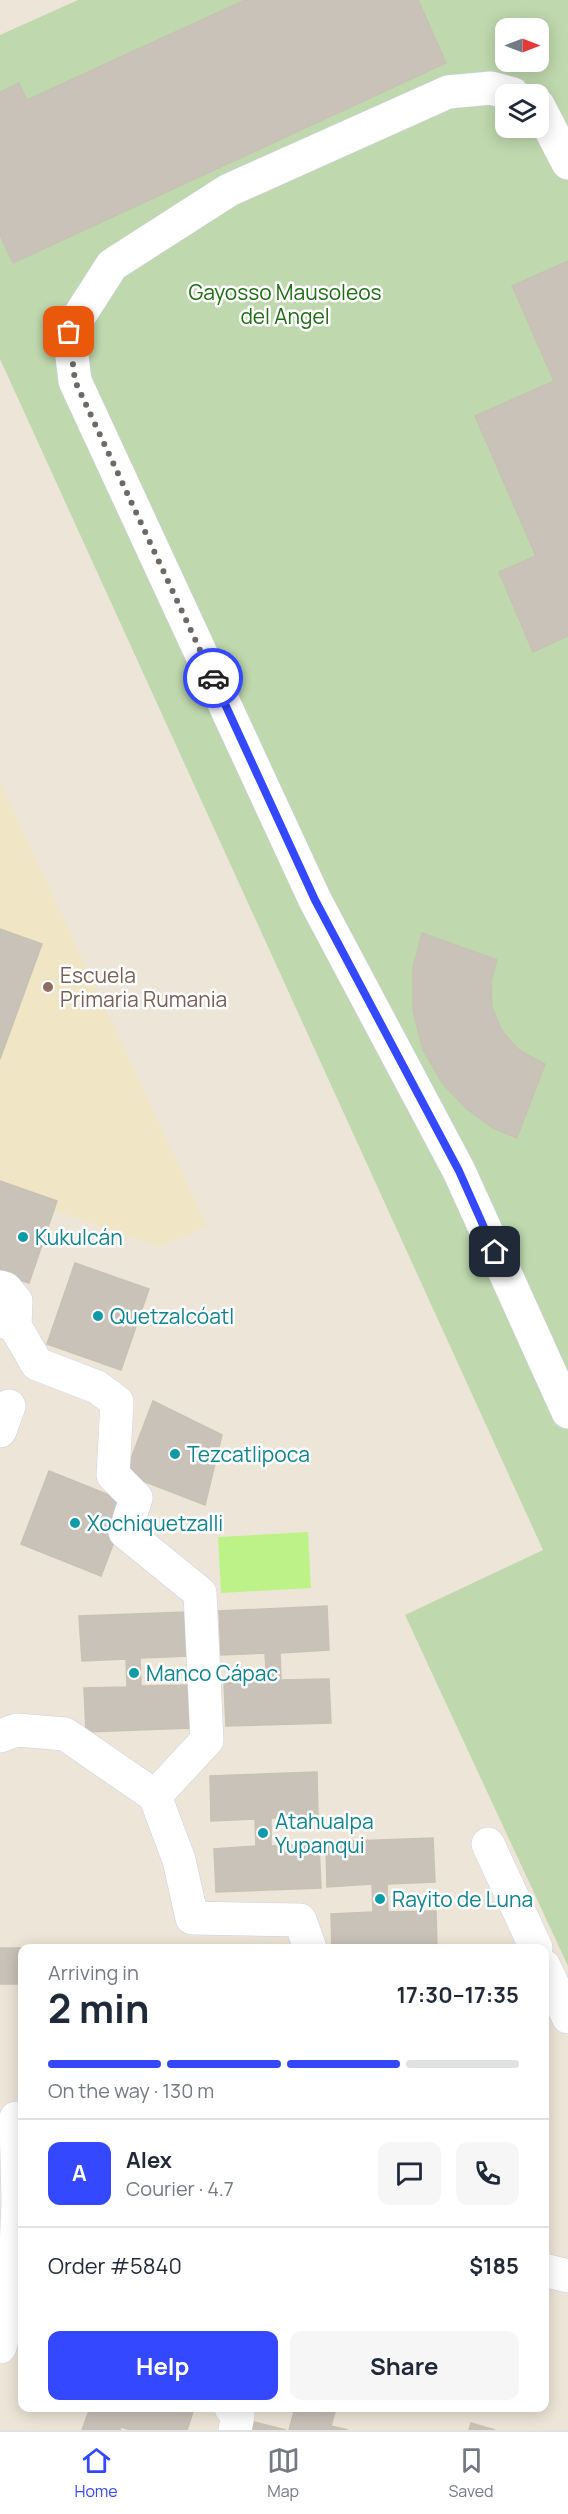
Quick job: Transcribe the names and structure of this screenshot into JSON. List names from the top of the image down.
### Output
{
  "parks": ["Gayosso Mausoleos del Angel"],
  "places": [
    "Escuela Primaria Rumania",
    "Kukulcán",
    "Quetzalcóatl",
    "Tezcatlipoca",
    "Xochiquetzalli",
    "Manco Cápac",
    "Atahualpa Yupanqui",
    "Rayito de Luna"
  ],
  "north": "right",
  "page": {
    "heading": ["2 min", "Arriving in", "17:30–17:35"],
    "panel": [
      "Alex",
      "Courier · 4.7",
      "Order #5840",
      "$185"
    ],
    "bar": "On the way · 130 m",
    "round": "A",
    "buttons": ["Help", "Share"],
    "tabs": ["Home", "Map", "Saved"]
  }
}
